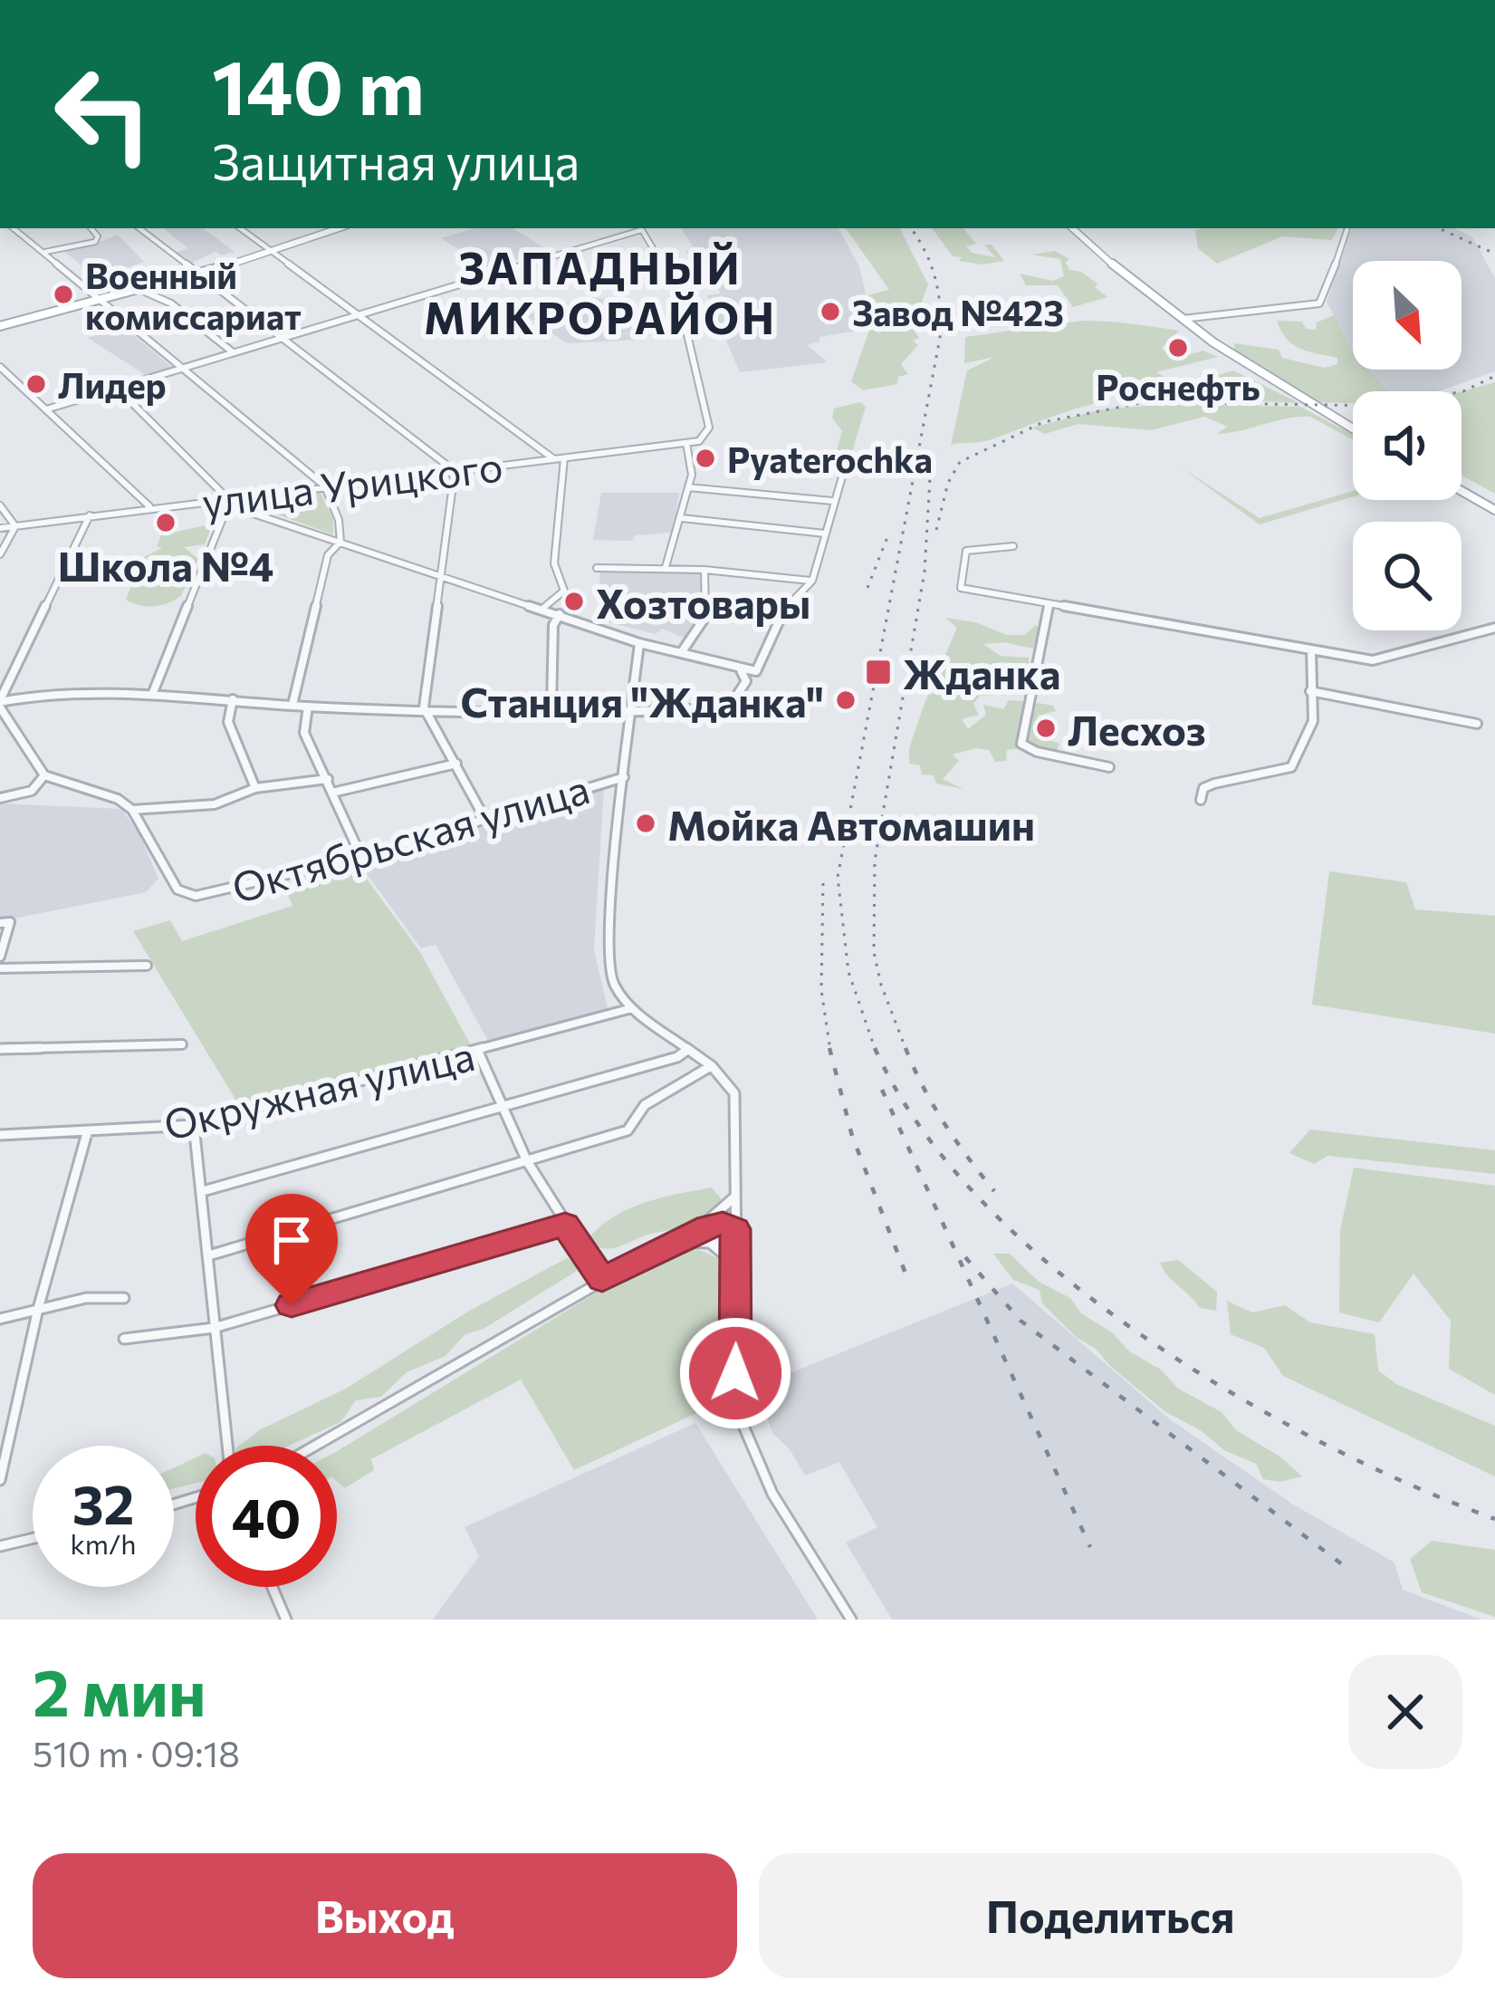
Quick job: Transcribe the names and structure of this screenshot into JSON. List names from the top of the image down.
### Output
{
  "streets": {
    "street": ["улица Урицкого", "Октябрьская улица", "Окружная улица"]
  },
  "districts": ["ЗАПАДНЫЙ МИКРОРАЙОН"],
  "places": {
    "other": [
      "Военный комиссариат",
      "Завод №423",
      "Роснефть",
      "Лидер",
      "Pyaterochka",
      "Школа №4",
      "Хозтовары",
      "Станция \"Жданка\"",
      "Лесхоз",
      "Мойка Автомашин"
    ],
    "transit": ["Жданка"]
  },
  "north": "bottom right",
  "page": {
    "turn": ["140 m", "Защитная улица"],
    "speed": "32 km/h",
    "limit": "40",
    "heading": ["2 мин", "510 m · 09:18"],
    "buttons": ["Выход", "Поделиться"]
  }
}
